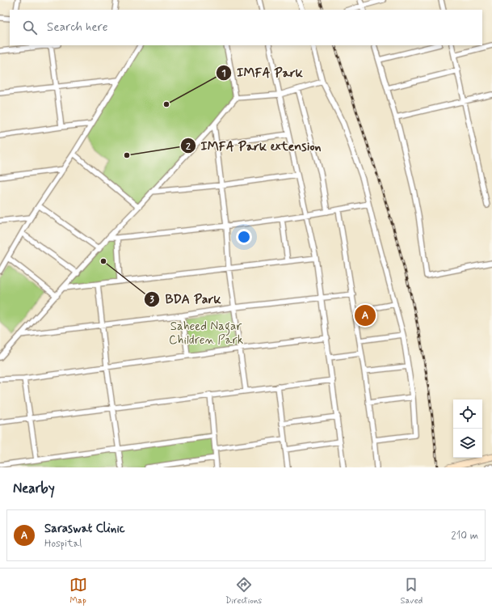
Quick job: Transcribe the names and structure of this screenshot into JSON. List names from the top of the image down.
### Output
{
  "parks": ["Saheed Nagar Children Park"],
  "places": ["IMFA Park", "IMFA Park extension", "BDA Park"],
  "page": {
    "search": "Search here",
    "pins": "A",
    "heading": "Nearby",
    "list": [
      {
        "mark": "A",
        "name": "Saraswat Clinic",
        "note": "Hospital",
        "value": "210 m"
      }
    ],
    "nav": ["Map", "Directions", "Saved"]
  }
}
